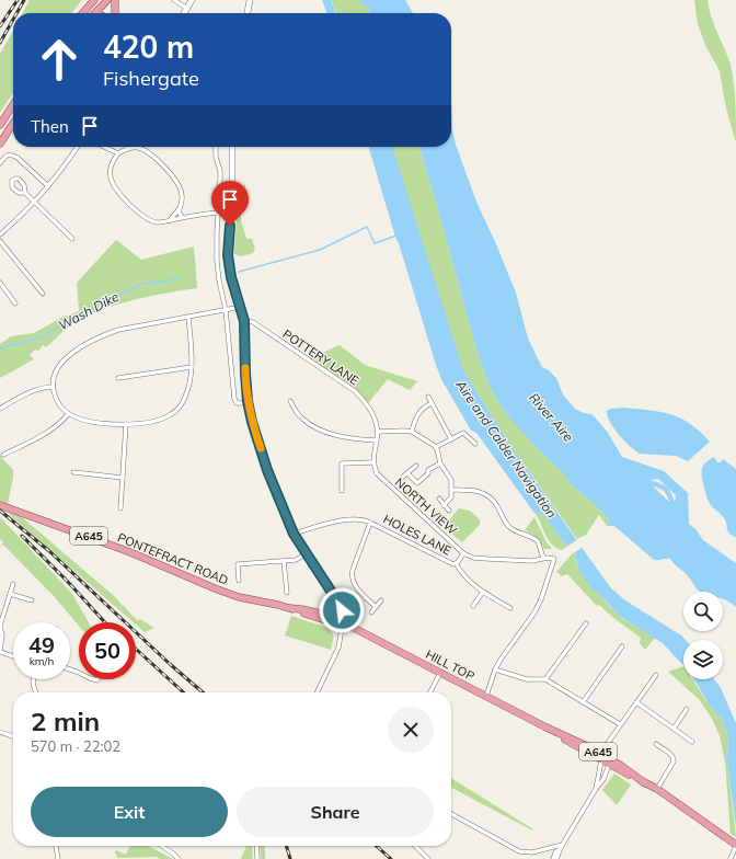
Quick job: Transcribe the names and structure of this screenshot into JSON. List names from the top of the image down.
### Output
{
  "streets": {
    "main road": ["A645", "PONTEFRACT ROAD", "HILL TOP"],
    "street": ["POTTERY LANE", "NORTH VIEW", "HOLES LANE"]
  },
  "crossings": [
    ["POTTERY LANE", "NORTH VIEW"],
    ["NORTH VIEW", "HOLES LANE"],
    ["PONTEFRACT ROAD", "HILL TOP"]
  ],
  "water": ["Wash Dike", "River Aire", "Aire and Calder Navigation"],
  "page": {
    "turn": ["420 m", "Fishergate"],
    "then": "Then",
    "speed": "49 km/h",
    "limit": "50",
    "heading": ["2 min", "570 m · 22:02"],
    "buttons": ["Exit", "Share"]
  }
}
